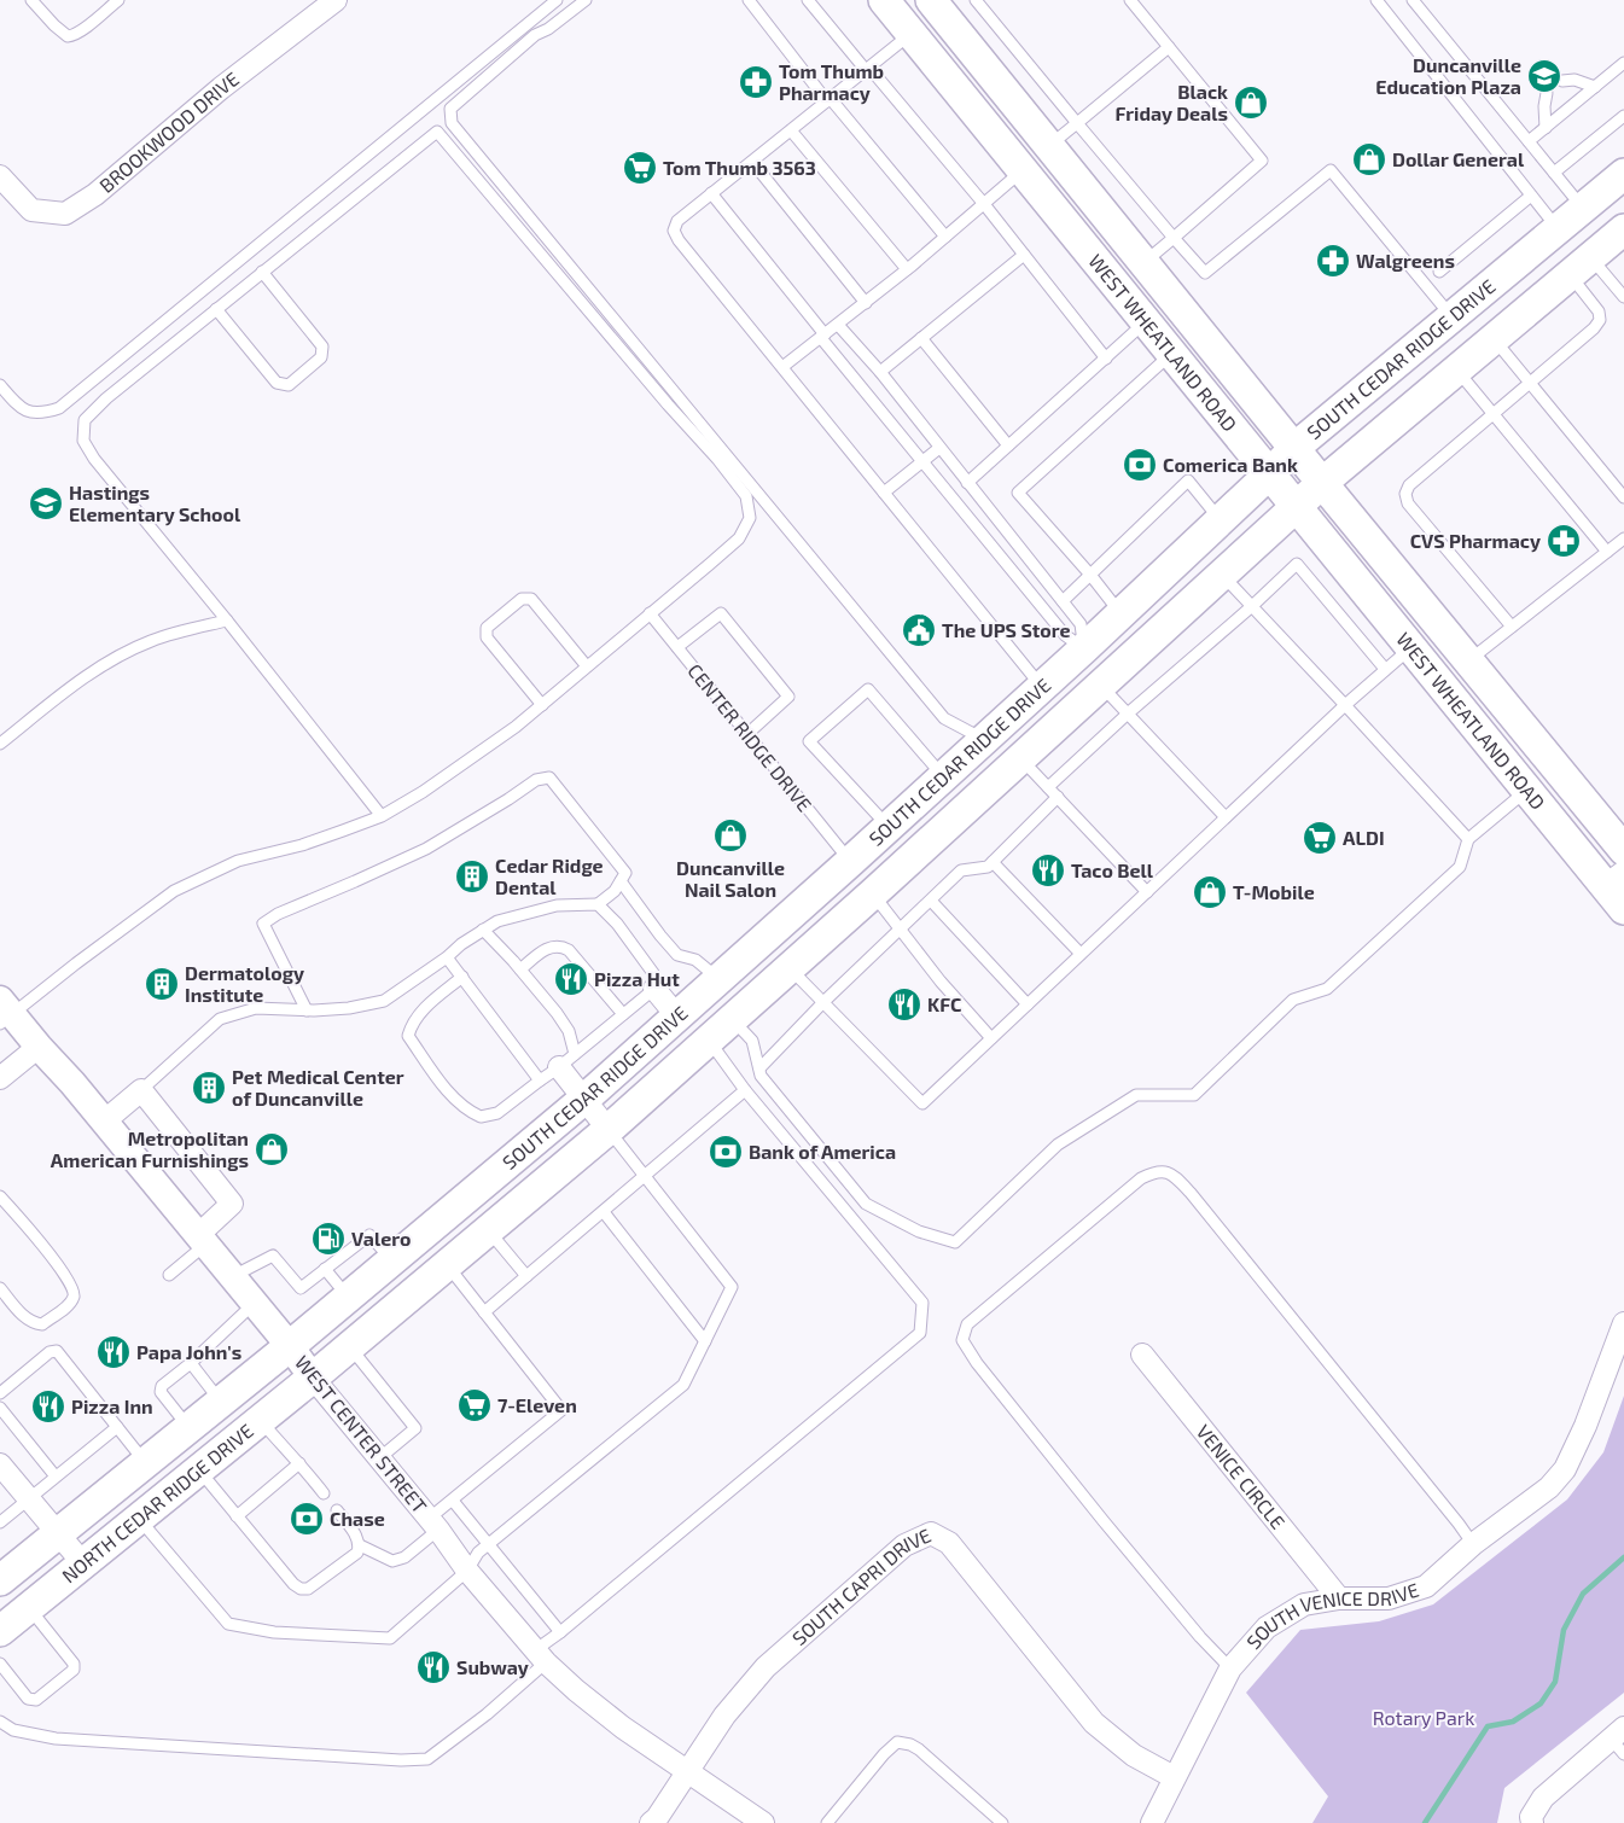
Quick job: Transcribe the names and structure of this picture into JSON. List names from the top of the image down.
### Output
{
  "streets": {
    "main road": ["WEST WHEATLAND ROAD", "SOUTH CEDAR RIDGE DRIVE", "NORTH CEDAR RIDGE DRIVE"],
    "street": [
      "BROOKWOOD DRIVE",
      "WEST CENTER STREET",
      "VENICE CIRCLE",
      "SOUTH CAPRI DRIVE",
      "SOUTH VENICE DRIVE"
    ],
    "lane": ["CENTER RIDGE DRIVE"]
  },
  "crossings": [
    ["WEST WHEATLAND ROAD", "SOUTH CEDAR RIDGE DRIVE"],
    ["SOUTH CEDAR RIDGE DRIVE", "CENTER RIDGE DRIVE"],
    ["SOUTH CEDAR RIDGE DRIVE", "WEST CENTER STREET"],
    ["SOUTH CEDAR RIDGE DRIVE", "NORTH CEDAR RIDGE DRIVE"],
    ["WEST CENTER STREET", "NORTH CEDAR RIDGE DRIVE"],
    ["WEST CENTER STREET", "SOUTH CAPRI DRIVE"],
    ["VENICE CIRCLE", "SOUTH VENICE DRIVE"],
    ["SOUTH CAPRI DRIVE", "SOUTH VENICE DRIVE"]
  ],
  "parks": ["Rotary Park"],
  "places": {
    "school or university": ["Duncanville Education Plaza", "Hastings Elementary School"],
    "pharmacy": ["Tom Thumb Pharmacy", "Walgreens", "CVS Pharmacy"],
    "shop": [
      "Black Friday Deals",
      "Dollar General",
      "Duncanville Nail Salon",
      "T-Mobile",
      "Metropolitan American Furnishings"
    ],
    "supermarket": ["Tom Thumb 3563", "ALDI", "7-Eleven"],
    "bank": ["Comerica Bank", "Bank of America", "Chase"],
    "public building": ["The UPS Store"],
    "restaurant": [
      "Taco Bell",
      "Pizza Hut",
      "KFC",
      "Papa John's",
      "Pizza Inn",
      "Subway"
    ],
    "building": ["Cedar Ridge Dental", "Dermatology Institute", "Pet Medical Center of Duncanville"],
    "fuel station": ["Valero"]
  }
}
